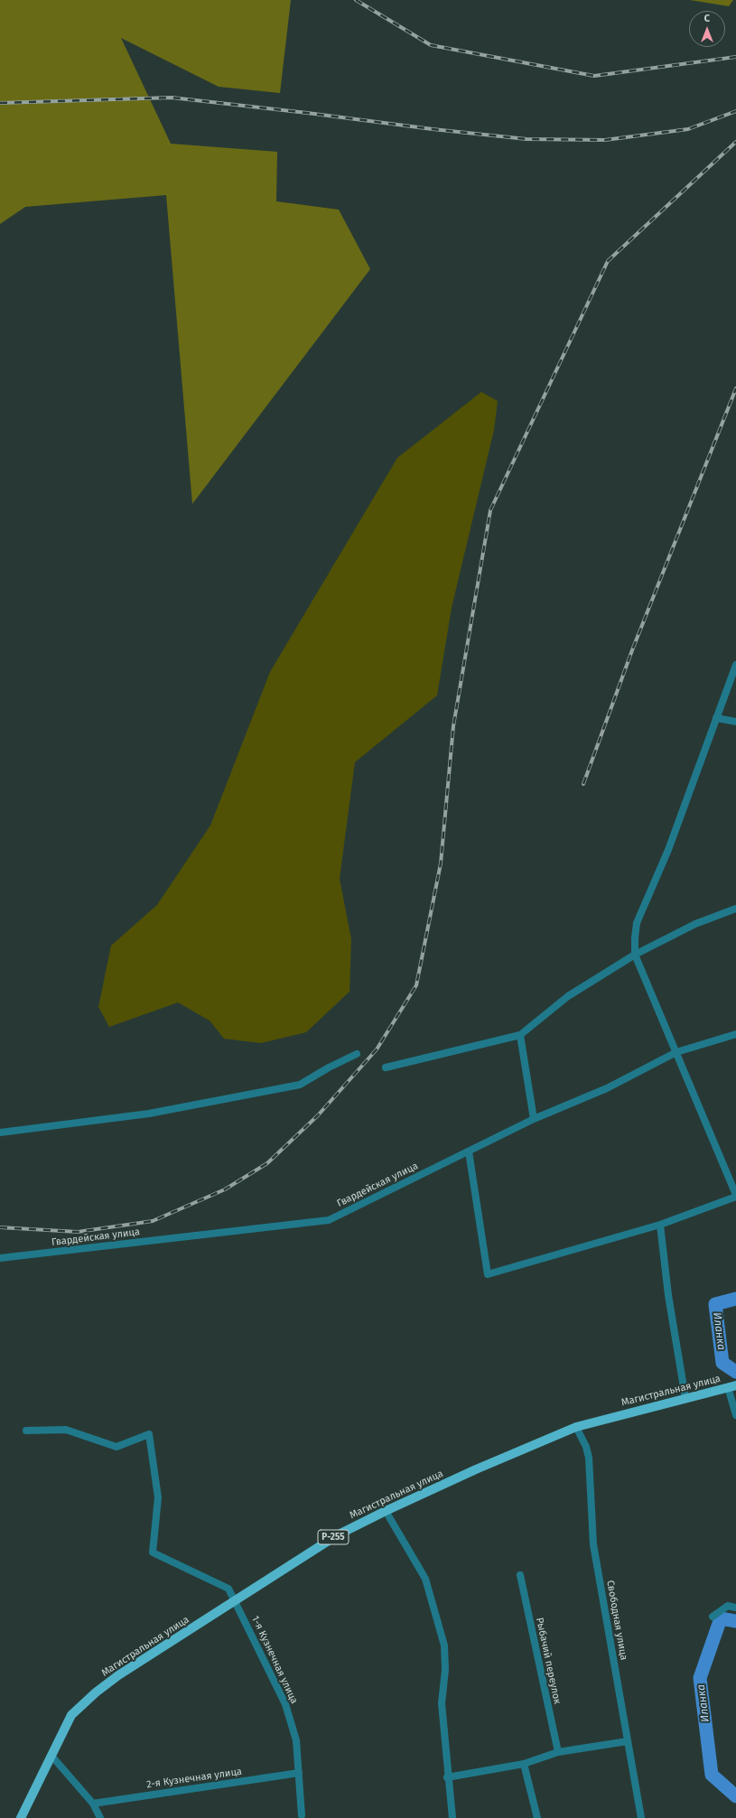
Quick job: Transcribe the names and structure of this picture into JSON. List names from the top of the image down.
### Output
{
  "streets": {
    "main road": ["Магистральная улица", "Р-255"],
    "street": [
      "Гвардейская улица",
      "Свободная улица",
      "1-я Кузнечная улица",
      "Рыбачий переулок",
      "2-я Кузнечная улица"
    ]
  },
  "crossings": [
    ["Магистральная улица", "Свободная улица"],
    ["Магистральная улица", "1-я Кузнечная улица"],
    ["1-я Кузнечная улица", "2-я Кузнечная улица"]
  ],
  "water": ["Иланка"],
  "north": "top"
}
